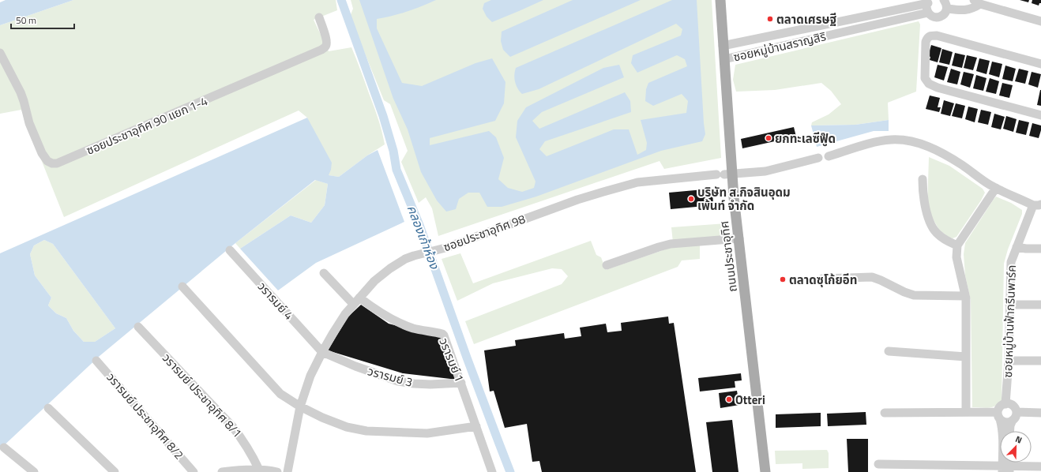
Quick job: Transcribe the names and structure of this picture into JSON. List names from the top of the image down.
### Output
{
  "streets": {
    "main road": ["ถนนประชาอุทิศ"],
    "street": [
      "ซอยหมู่บ้านสราญสิริ",
      "ซอยประชาอุทิศ 90 แยก 1-4",
      "ซอยประชาอุทิศ 98",
      "วรารมย์ 4",
      "ซอยหมู่บ้านฟ้ากรีนพาร์ค",
      "วรารมย์ 1",
      "วรารมย์ 3",
      "วรารมย์ ประชาอุทิศ 8/1",
      "วรารมย์ ประชาอุทิศ 8/2"
    ]
  },
  "crossings": [
    ["ซอยหมู่บ้านสราญสิริ", "ถนนประชาอุทิศ"],
    ["ซอยประชาอุทิศ 98", "ถนนประชาอุทิศ"],
    ["ซอยประชาอุทิศ 98", "วรารมย์ 4"],
    ["ซอยประชาอุทิศ 98", "วรารมย์ 1"],
    ["ซอยประชาอุทิศ 98", "วรารมย์ 3"],
    ["วรารมย์ 4", "วรารมย์ 3"],
    ["วรารมย์ 1", "วรารมย์ 3"]
  ],
  "water": ["คลองเก้าห้อง"],
  "places": [
    "ตลาดเศรษฐี",
    "ยกทะเลซีฟู๊ด",
    "บริษัท ส.กิจสินอุดม เพ้นท์ จำกัด",
    "ตลาดซุโก้ยอีท",
    "Otteri"
  ],
  "scale_bar": "50 m",
  "north": "top right"
}
